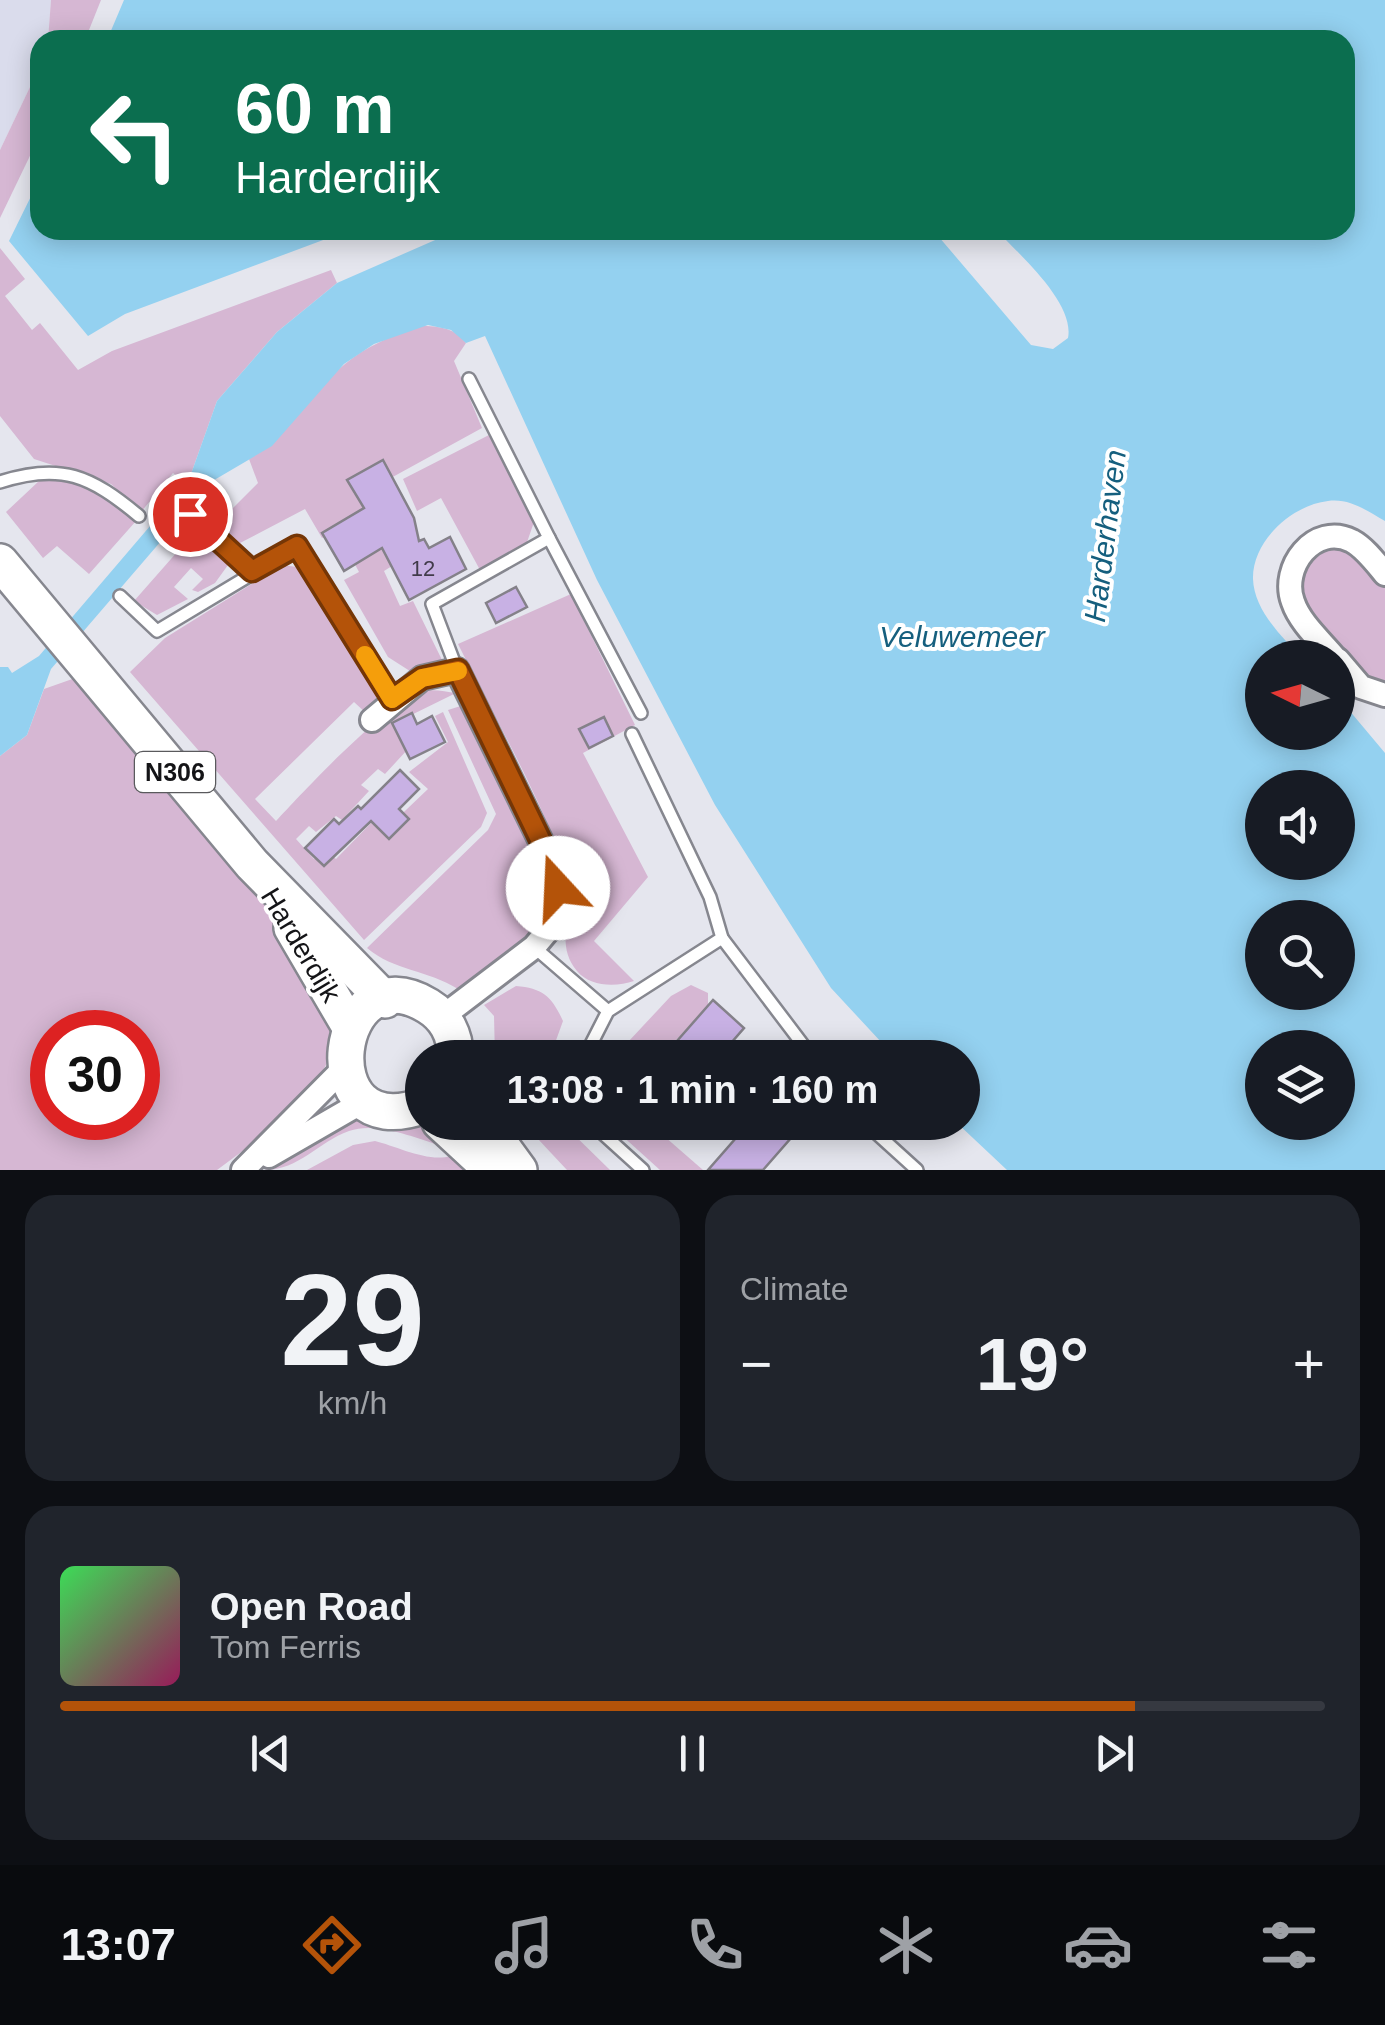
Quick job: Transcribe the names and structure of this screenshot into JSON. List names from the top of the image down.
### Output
{
  "streets": {
    "main road": ["N306", "Harderdijk"]
  },
  "water": ["Harderhaven", "Veluwemeer"],
  "house_numbers": ["12"],
  "north": "left",
  "page": {
    "turn": ["60 m", "Harderdijk"],
    "limit": "30",
    "trip": "13:08 · 1 min · 160 m",
    "tile": [
      ["29", "km/h"],
      "Climate"
    ],
    "heat": ["−", "19°", "+"],
    "song": ["Open Road", "Tom Ferris"],
    "tabs": "13:07"
  }
}
